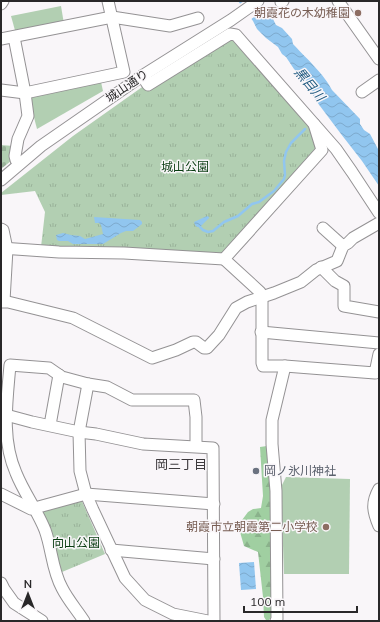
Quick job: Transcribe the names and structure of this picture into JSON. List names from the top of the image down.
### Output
{
  "streets": {
    "street": ["城山通り"]
  },
  "districts": ["岡三丁目"],
  "water": ["黒目川"],
  "parks": ["城山公園", "向山公園"],
  "places": ["朝霞花の木幼稚園", "岡ノ氷川神社", "朝霞市立朝霞第二小学校"],
  "scale_bar": "100 m",
  "north": "top"
}
